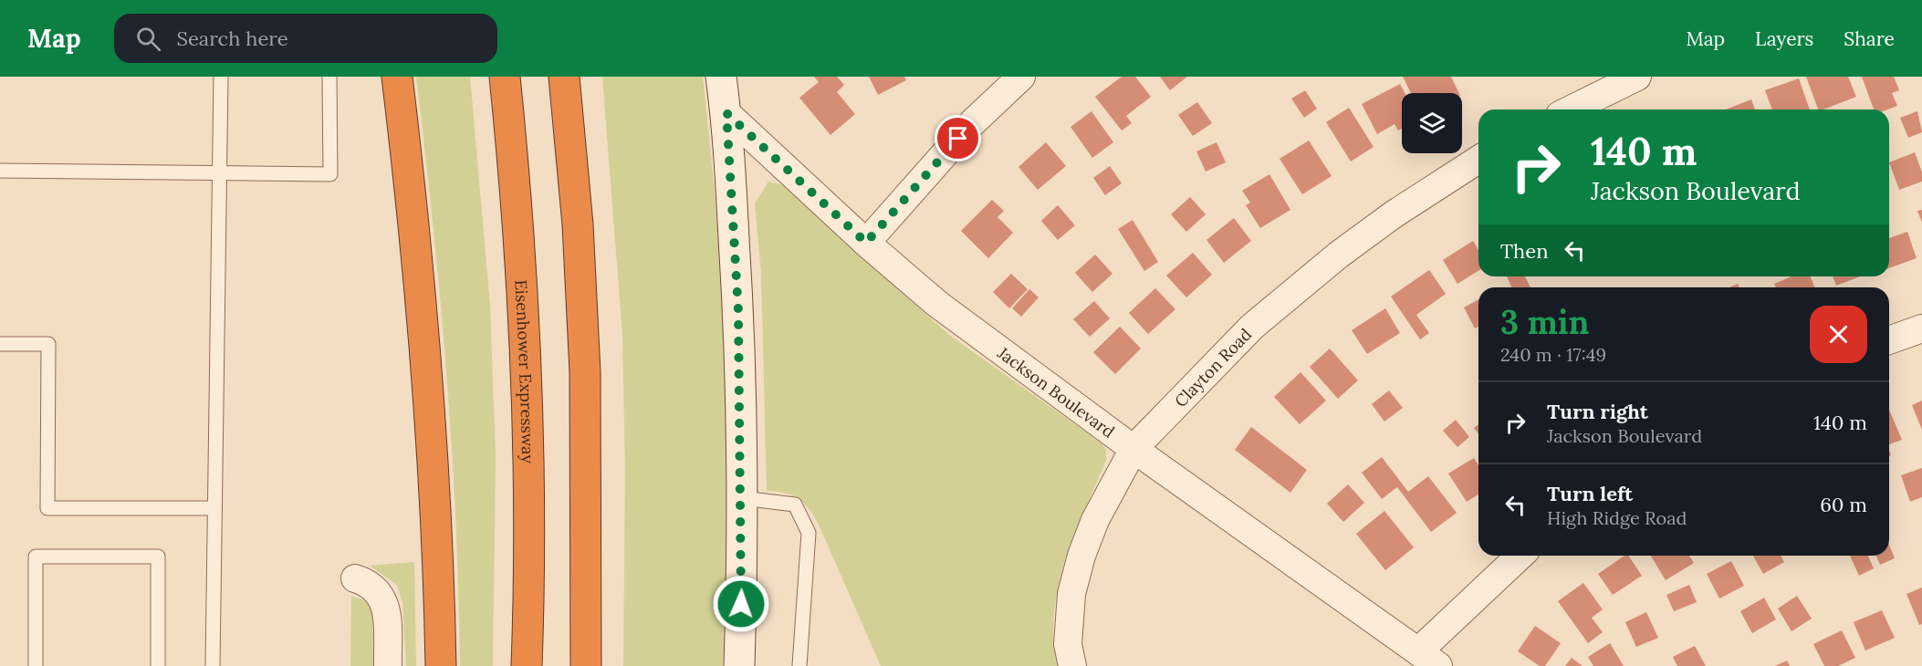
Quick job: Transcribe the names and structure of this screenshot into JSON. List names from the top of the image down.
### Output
{
  "streets": {
    "highway": ["Eisenhower Expressway"],
    "street": ["Clayton Road", "Jackson Boulevard"]
  },
  "crossings": [
    ["Clayton Road", "Jackson Boulevard"]
  ],
  "page": {
    "header": "Map",
    "search": "Search here",
    "nav": ["Map", "Layers", "Share"],
    "turn": ["140 m", "Jackson Boulevard"],
    "then": "Then",
    "heading": ["3 min", "240 m · 17:49"],
    "list": [
      {
        "name": "Turn right",
        "note": "Jackson Boulevard",
        "value": "140 m"
      },
      {
        "name": "Turn left",
        "note": "High Ridge Road",
        "value": "60 m"
      }
    ]
  }
}
